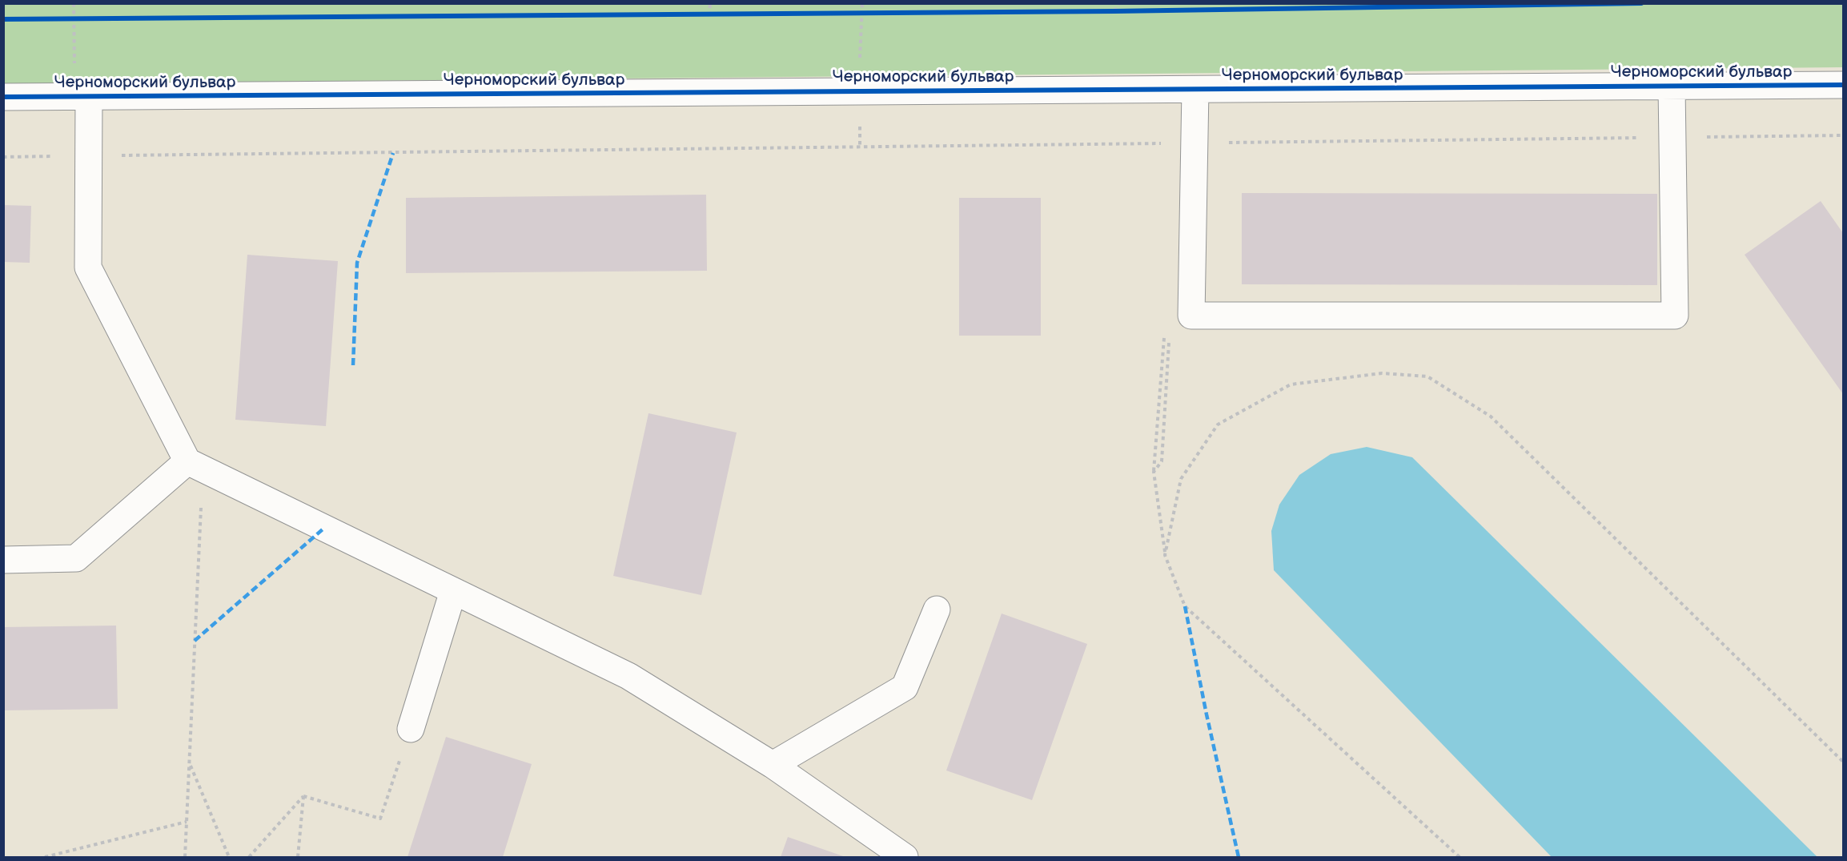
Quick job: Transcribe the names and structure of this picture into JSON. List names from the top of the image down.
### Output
{
  "streets": {
    "street": ["Черноморский бульвар"]
  }
}
